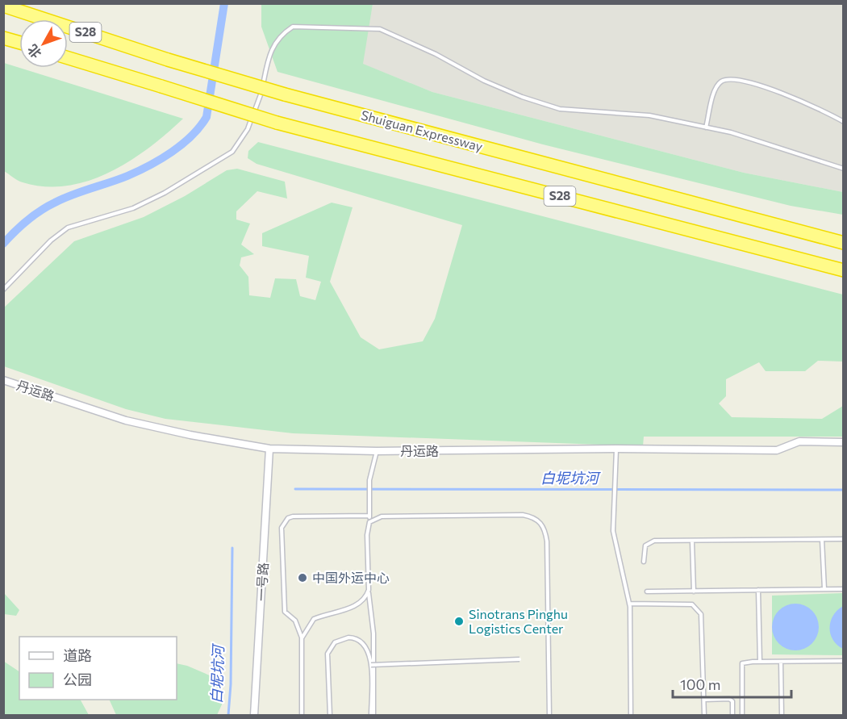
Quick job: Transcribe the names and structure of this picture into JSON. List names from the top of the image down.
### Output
{
  "streets": {
    "highway": ["S28", "Shuiguan Expressway"],
    "street": ["丹运路", "一号路"]
  },
  "crossings": [
    ["丹运路", "一号路"]
  ],
  "water": ["白坭坑河"],
  "places": ["中国外运中心", "Sinotrans Pinghu Logistics Center"],
  "legend": ["道路", "公园"],
  "scale_bar": "100 m",
  "north": "bottom left"
}
